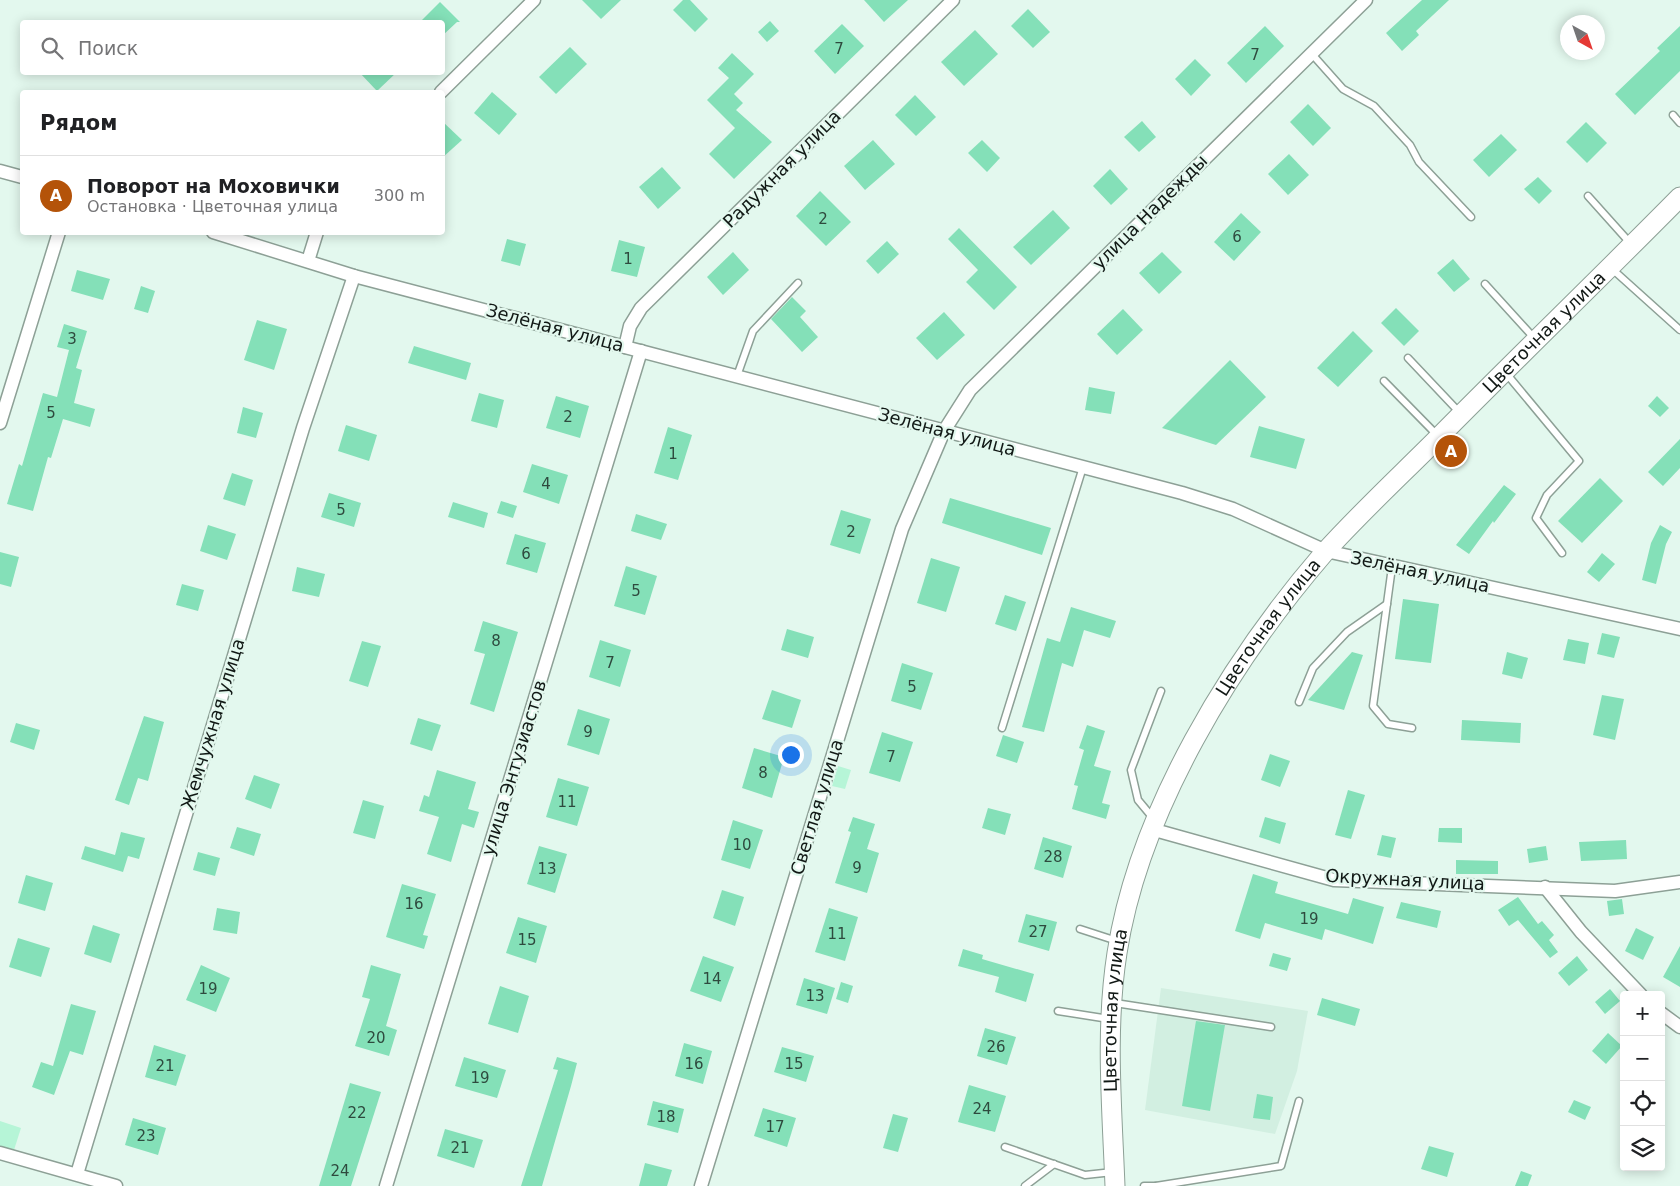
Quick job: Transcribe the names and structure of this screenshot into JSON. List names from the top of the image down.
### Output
{
  "streets": {
    "main road": ["Цветочная улица"],
    "street": [
      "Радужная улица",
      "улица Надежды",
      "Зелёная улица",
      "Жемчужная улица",
      "улица Энтузиастов",
      "Светлая улица",
      "Окружная улица"
    ]
  },
  "crossings": [
    ["Радужная улица", "Зелёная улица"],
    ["улица Надежды", "Зелёная улица"],
    ["улица Надежды", "Светлая улица"],
    ["Зелёная улица", "Цветочная улица"],
    ["Зелёная улица", "Жемчужная улица"],
    ["Зелёная улица", "улица Энтузиастов"],
    ["Зелёная улица", "Светлая улица"],
    ["Цветочная улица", "Окружная улица"]
  ],
  "house_numbers": [
    "7",
    "7",
    "2",
    "6",
    "1",
    "3",
    "5",
    "2",
    "1",
    "4",
    "5",
    "2",
    "6",
    "5",
    "8",
    "7",
    "5",
    "9",
    "7",
    "8",
    "11",
    "10",
    "28",
    "9",
    "13",
    "16",
    "19",
    "27",
    "11",
    "15",
    "14",
    "19",
    "13",
    "20",
    "26",
    "16",
    "15",
    "21",
    "19",
    "24",
    "22",
    "18",
    "17",
    "23",
    "21",
    "24"
  ],
  "north": "bottom right",
  "page": {
    "search": "Поиск",
    "heading": "Рядом",
    "list": [
      {
        "mark": "A",
        "name": "Поворот на Моховички",
        "note": "Остановка · Цветочная улица",
        "value": "300 m"
      }
    ],
    "pins": "A",
    "map_buttons": ["+", "−"]
  }
}
